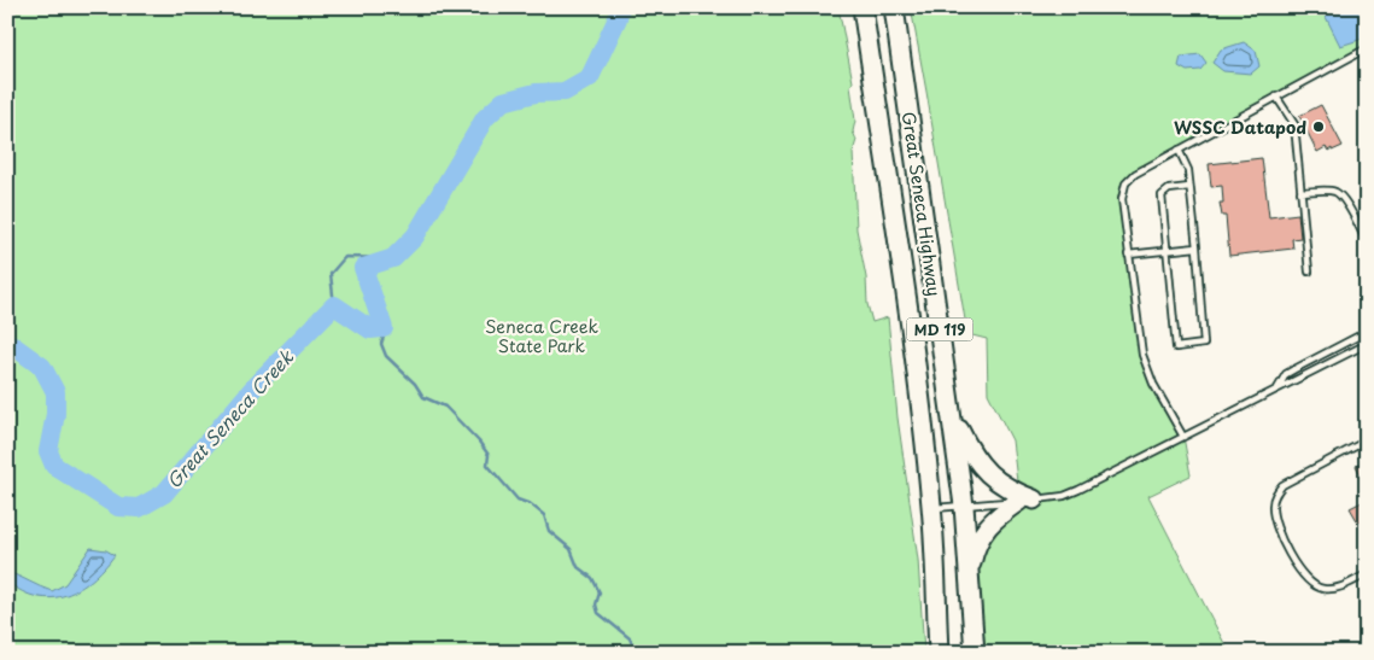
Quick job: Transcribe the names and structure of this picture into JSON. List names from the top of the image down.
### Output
{
  "streets": {
    "main road": ["Great Seneca Highway", "MD 119"]
  },
  "water": ["Great Seneca Creek"],
  "parks": ["Seneca Creek State Park"],
  "places": ["WSSC Datapod"]
}
